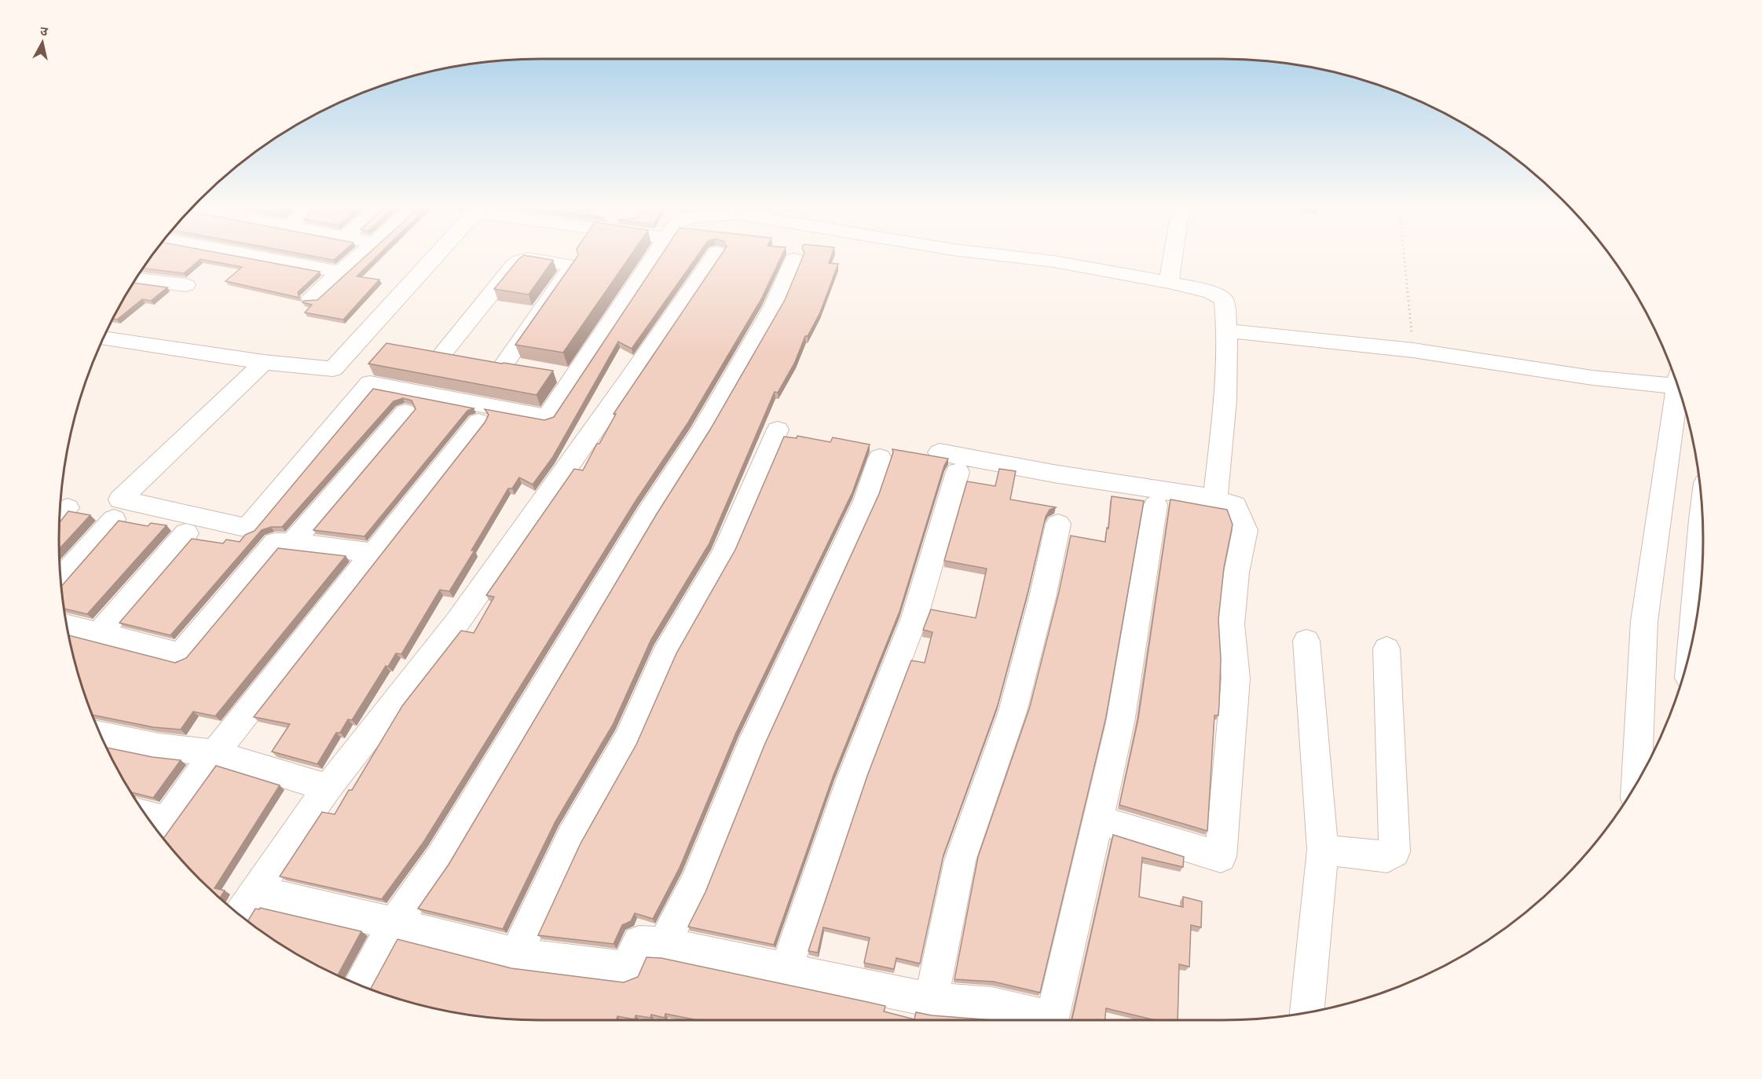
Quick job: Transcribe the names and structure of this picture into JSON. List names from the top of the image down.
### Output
{
  "north": "top"
}
